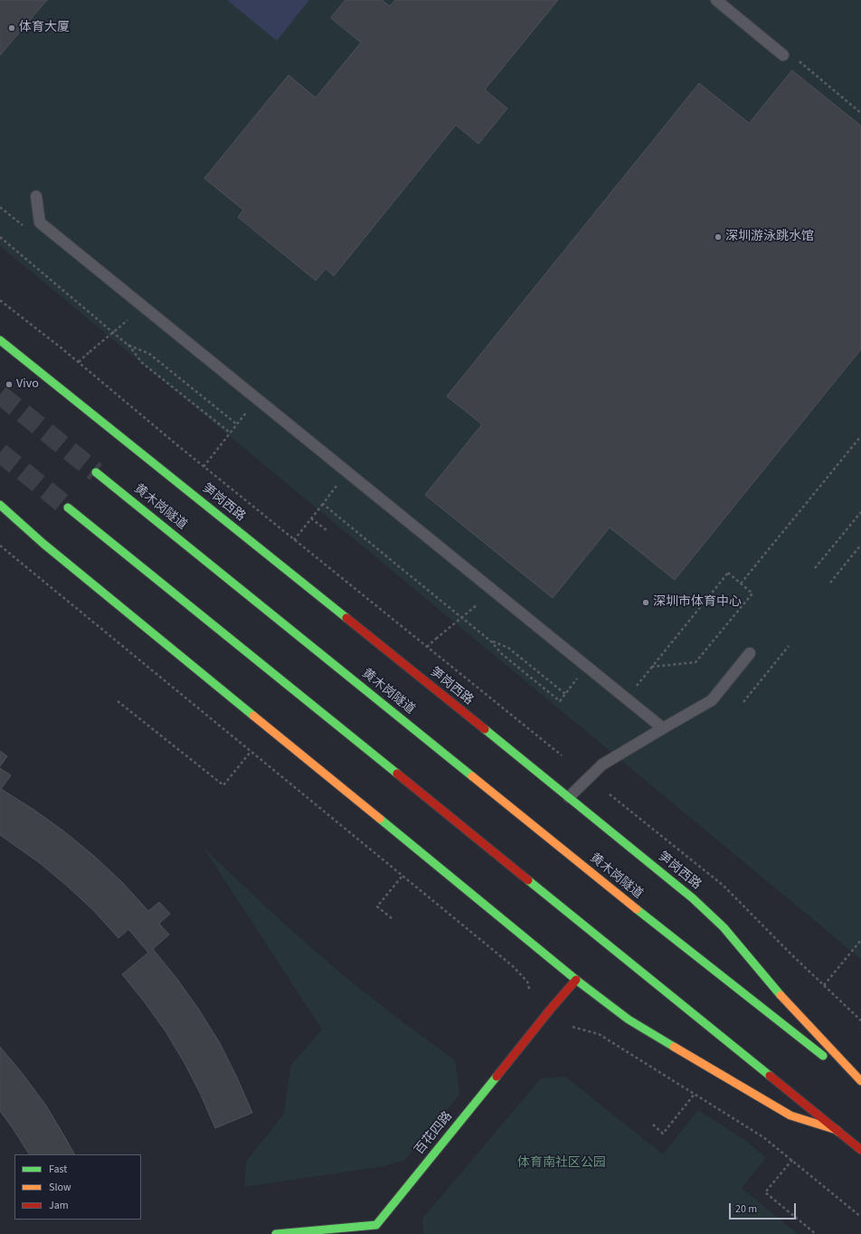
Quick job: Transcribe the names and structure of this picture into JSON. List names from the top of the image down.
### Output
{
  "streets": {
    "main road": ["笋岗西路", "黄木岗隧道", "百花四路"]
  },
  "parks": ["体育南社区公园"],
  "places": [
    "体育大厦",
    "深圳游泳跳水馆",
    "Vivo",
    "深圳市体育中心"
  ],
  "legend": ["Fast", "Slow", "Jam"],
  "scale_bar": "20 m"
}
